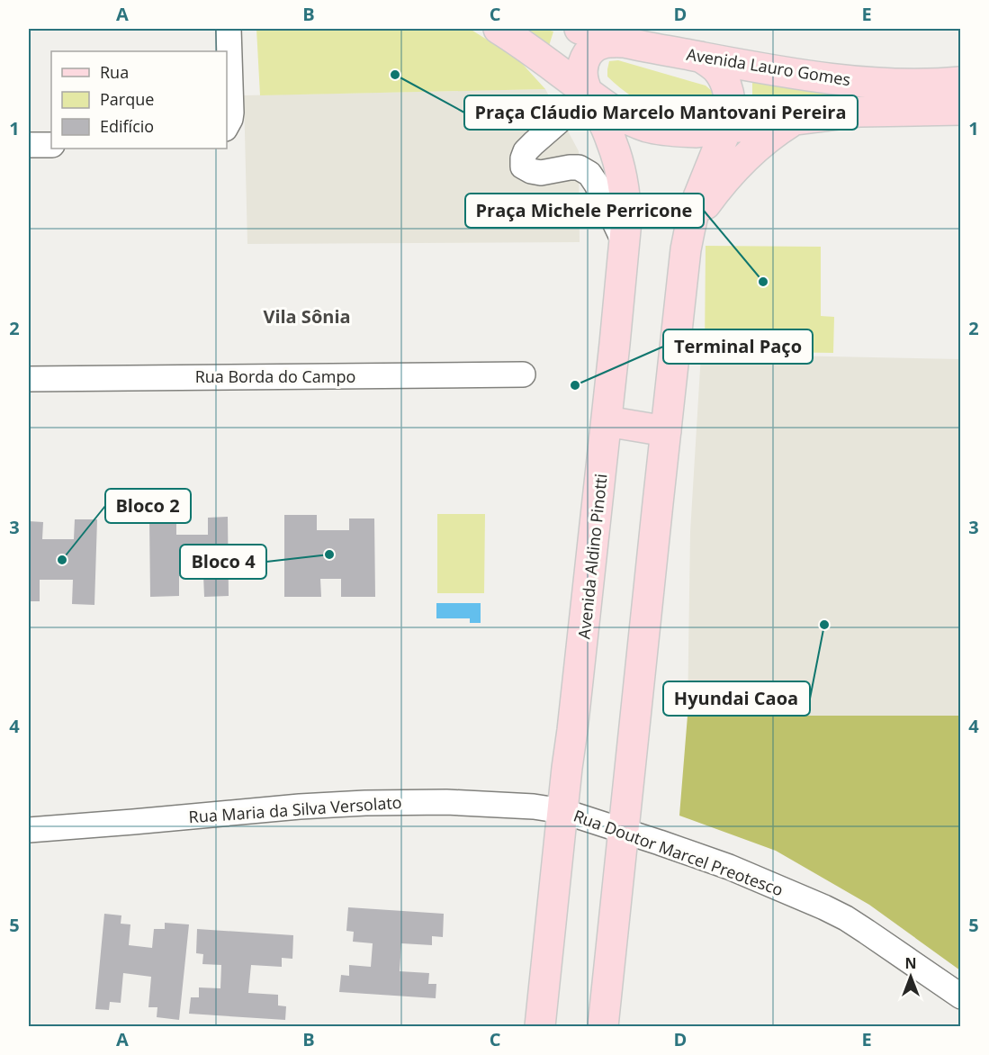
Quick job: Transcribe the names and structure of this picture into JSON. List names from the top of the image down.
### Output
{
  "streets": {
    "main road": ["Avenida Lauro Gomes", "Avenida Aldino Pinotti"],
    "street": ["Rua Borda do Campo", "Rua Maria da Silva Versolato", "Rua Doutor Marcel Preotesco"]
  },
  "crossings": [
    ["Avenida Lauro Gomes", "Avenida Aldino Pinotti"],
    ["Avenida Aldino Pinotti", "Rua Maria da Silva Versolato"],
    ["Avenida Aldino Pinotti", "Rua Doutor Marcel Preotesco"],
    ["Rua Maria da Silva Versolato", "Rua Doutor Marcel Preotesco"]
  ],
  "districts": ["Vila Sônia"],
  "places": [
    "Praça Cláudio Marcelo Mantovani Pereira",
    "Praça Michele Perricone",
    "Terminal Paço",
    "Bloco 4",
    "Bloco 2",
    "Hyundai Caoa"
  ],
  "legend": ["Rua", "Parque", "Edifício"],
  "north": "top",
  "grid": {
    "columns": [
      "A",
      "B",
      "C",
      "D",
      "E"
    ],
    "rows": [
      "1",
      "2",
      "3",
      "4",
      "5"
    ]
  }
}
